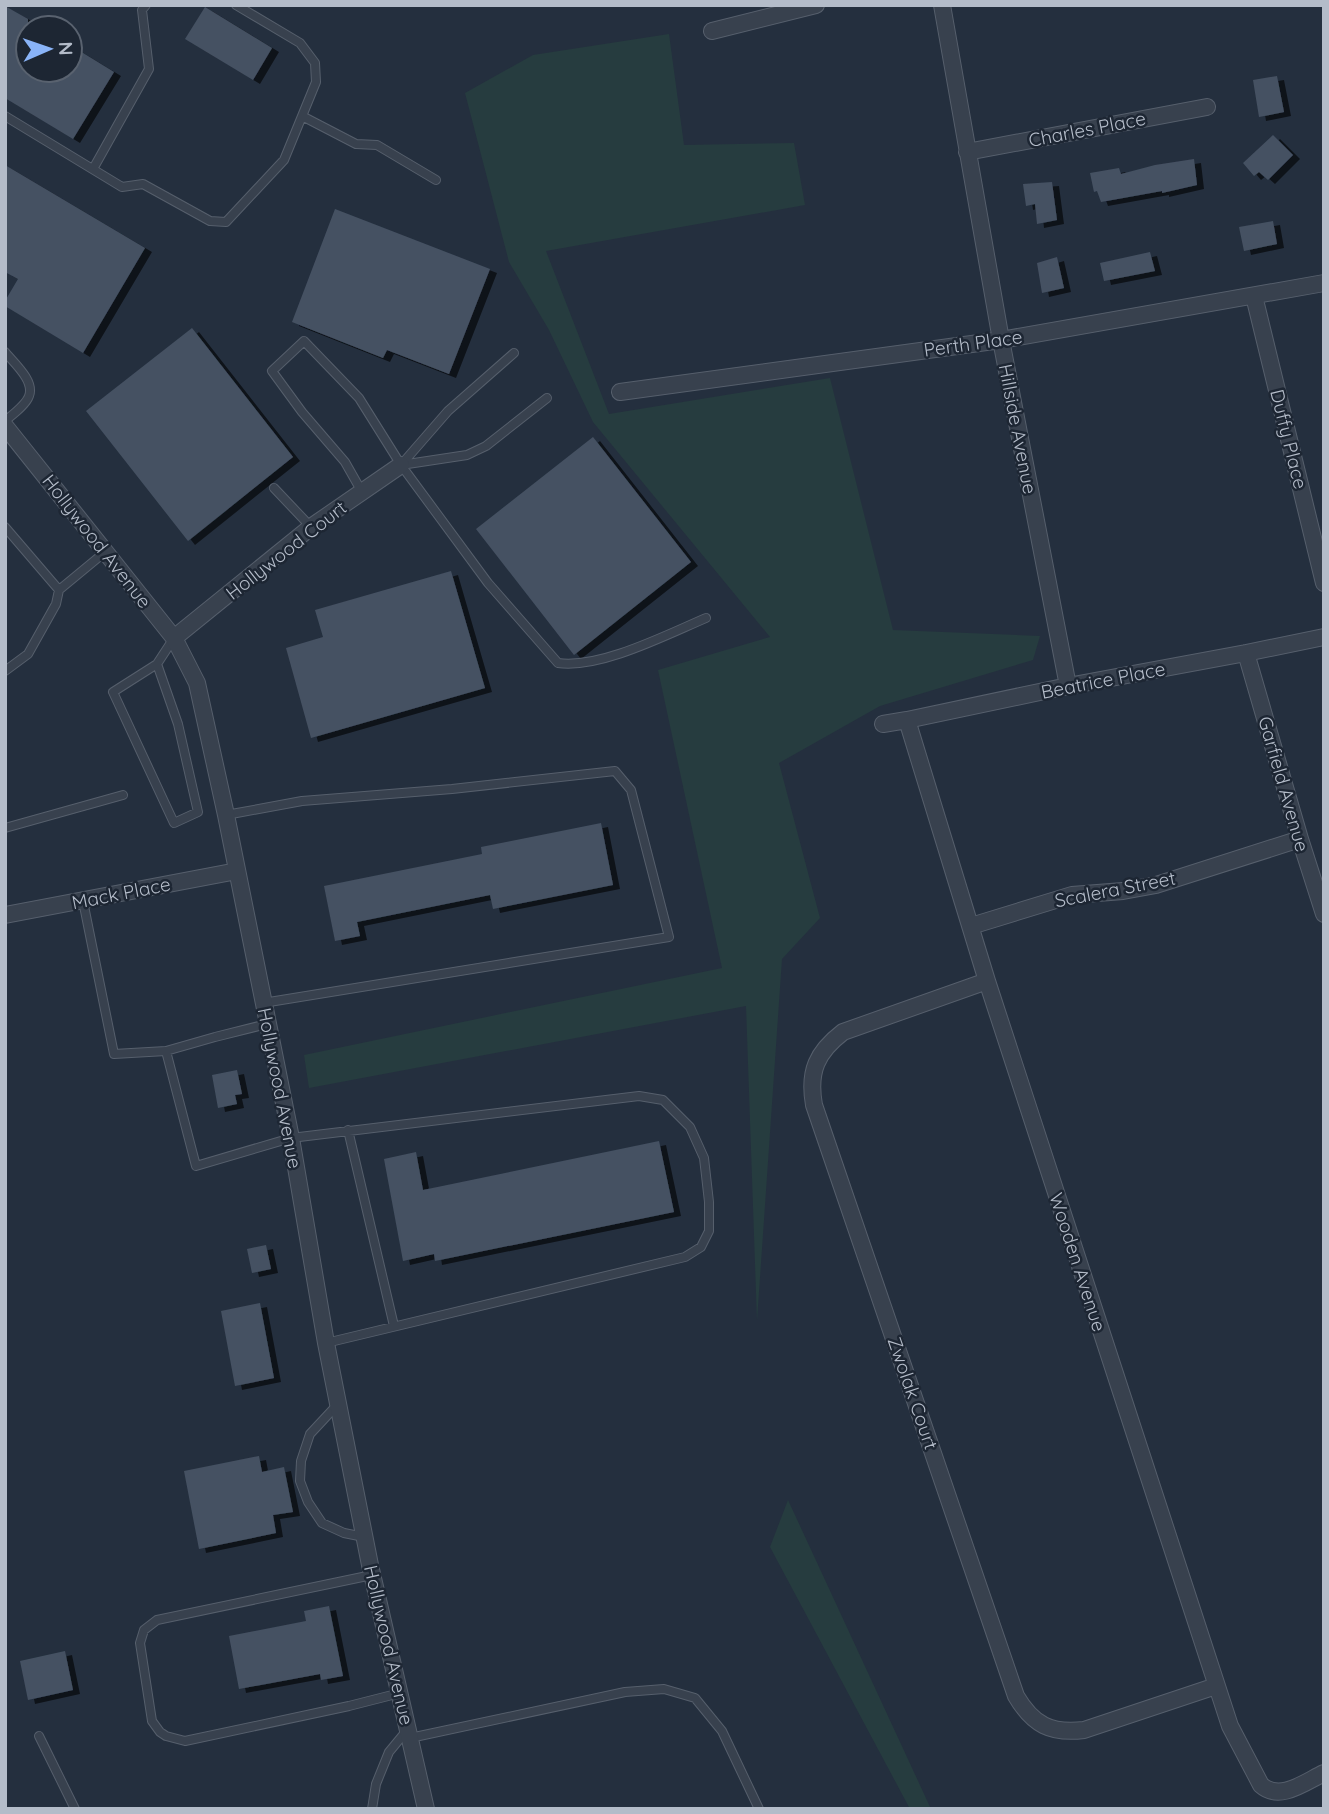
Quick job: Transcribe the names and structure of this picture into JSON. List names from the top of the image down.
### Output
{
  "streets": {
    "street": [
      "Charles Place",
      "Perth Place",
      "Hillside Avenue",
      "Duffy Place",
      "Hollywood Avenue",
      "Hollywood Court",
      "Beatrice Place",
      "Garfield Avenue",
      "Scalera Street",
      "Mack Place",
      "Wooden Avenue",
      "Zwolak Court"
    ]
  },
  "crossings": [
    ["Charles Place", "Hillside Avenue"],
    ["Perth Place", "Hillside Avenue"],
    ["Perth Place", "Duffy Place"],
    ["Hillside Avenue", "Beatrice Place"],
    ["Hollywood Avenue", "Hollywood Court"],
    ["Hollywood Avenue", "Mack Place"],
    ["Beatrice Place", "Garfield Avenue"],
    ["Beatrice Place", "Wooden Avenue"],
    ["Garfield Avenue", "Scalera Street"],
    ["Scalera Street", "Wooden Avenue"],
    ["Wooden Avenue", "Zwolak Court"]
  ],
  "north": "right"
}
